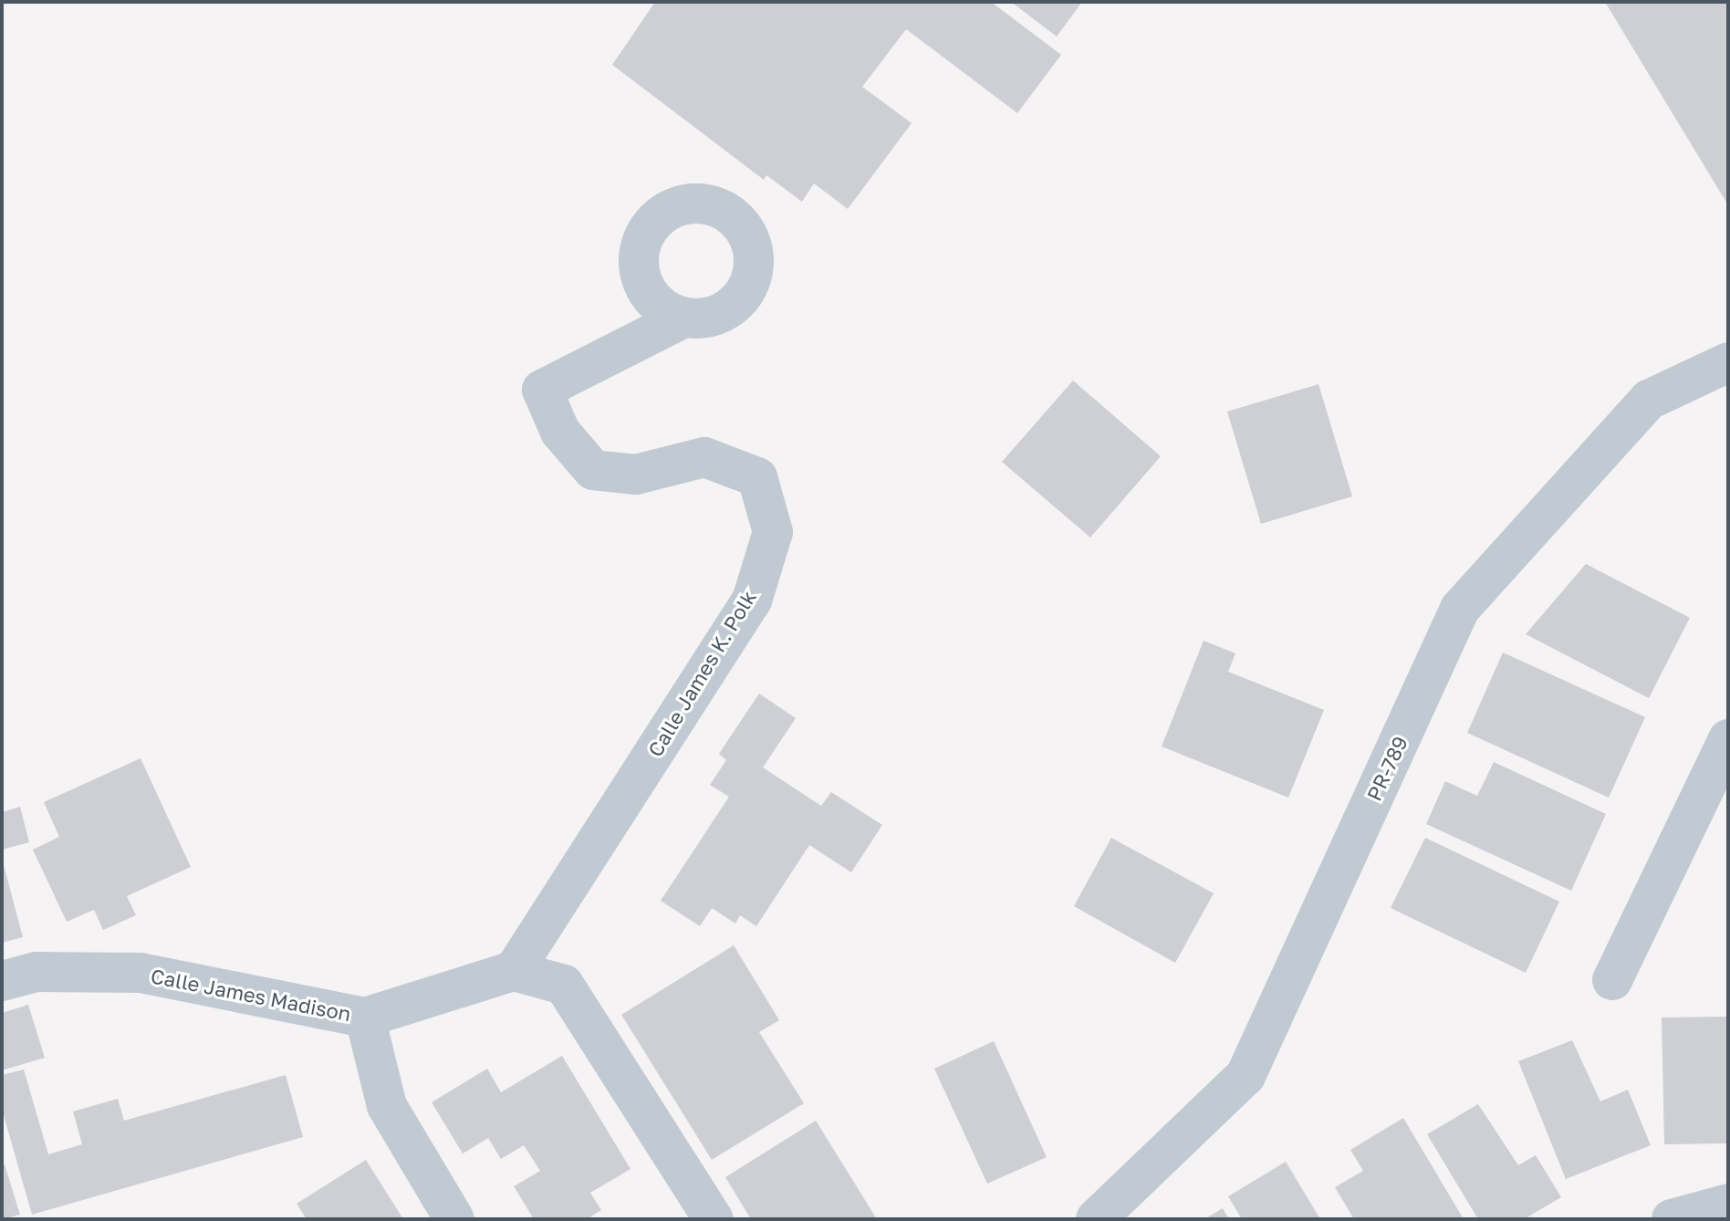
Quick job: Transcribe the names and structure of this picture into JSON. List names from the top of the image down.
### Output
{
  "streets": {
    "street": ["Calle James K. Polk", "PR-789", "Calle James Madison"]
  },
  "crossings": [
    ["Calle James K. Polk", "Calle James Madison"]
  ]
}
